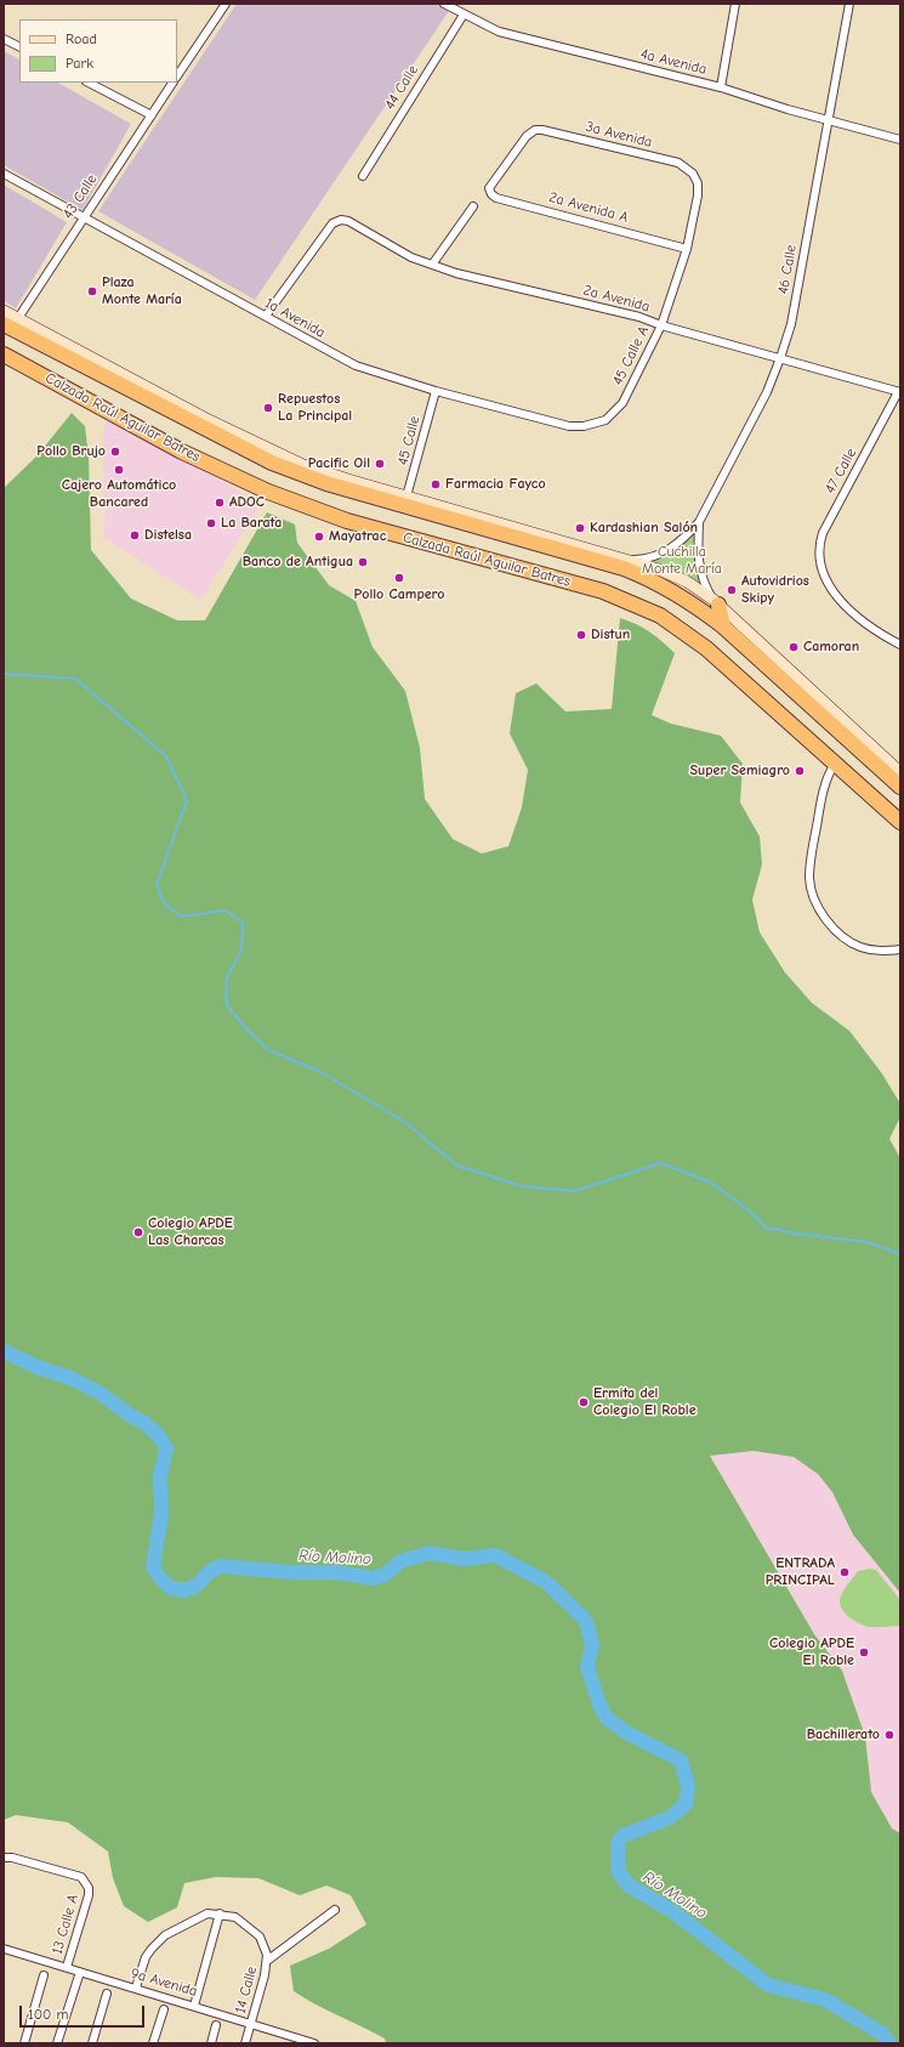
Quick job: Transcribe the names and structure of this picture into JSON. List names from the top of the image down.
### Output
{
  "streets": {
    "highway": ["Calzada Raúl Aguilar Batres"],
    "street": [
      "4a Avenida",
      "44 Calle",
      "3a Avenida",
      "43 Calle",
      "2a Avenida A",
      "46 Calle",
      "2a Avenida",
      "1a Avenida",
      "45 Calle A",
      "45 Calle",
      "47 Calle",
      "13 Calle A",
      "9a Avenida",
      "14 Calle"
    ]
  },
  "crossings": [
    ["4a Avenida", "44 Calle"],
    ["4a Avenida", "46 Calle"],
    ["3a Avenida", "2a Avenida A"],
    ["3a Avenida", "45 Calle A"],
    ["43 Calle", "1a Avenida"],
    ["43 Calle", "Calzada Raúl Aguilar Batres"],
    ["2a Avenida A", "45 Calle A"],
    ["46 Calle", "2a Avenida"],
    ["2a Avenida", "1a Avenida"],
    ["2a Avenida", "45 Calle A"],
    ["2a Avenida", "47 Calle"],
    ["1a Avenida", "45 Calle A"],
    ["1a Avenida", "45 Calle"],
    ["13 Calle A", "9a Avenida"],
    ["9a Avenida", "14 Calle"]
  ],
  "water": ["Río Molino"],
  "parks": ["Cuchilla Monte María"],
  "places": [
    "Plaza Monte María",
    "Repuestos La Principal",
    "Pollo Brujo",
    "Pacific Oil",
    "Cajero Automático Bancared",
    "Farmacia Fayco",
    "ADOC",
    "La Barata",
    "Kardashian Salón",
    "Distelsa",
    "Mayatrac",
    "Banco de Antigua",
    "Pollo Campero",
    "Autovidrios Skipy",
    "Distun",
    "Camoran",
    "Super Semiagro",
    "Colegio APDE Las Charcas",
    "Ermita del Colegio El Roble",
    "ENTRADA PRINCIPAL",
    "Colegio APDE El Roble",
    "Bachillerato"
  ],
  "legend": ["Road", "Park"],
  "scale_bar": "100 m"
}
